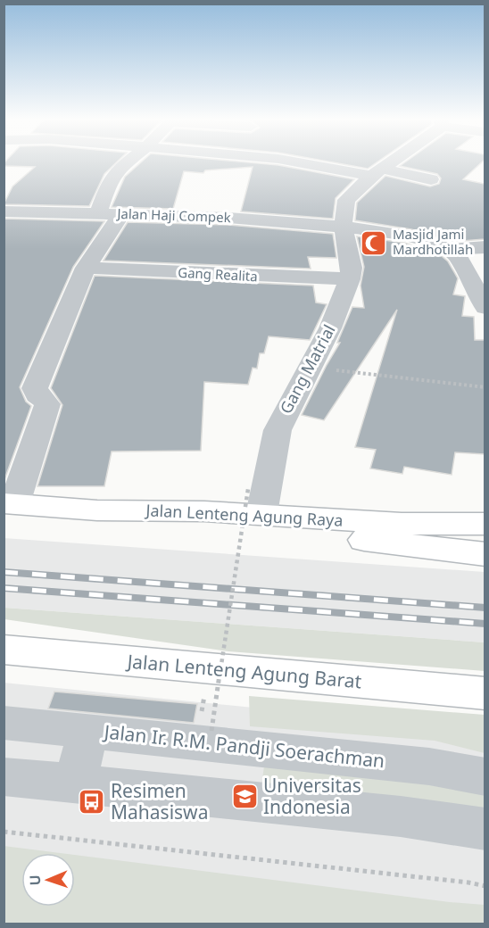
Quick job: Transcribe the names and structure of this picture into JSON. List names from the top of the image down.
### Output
{
  "streets": {
    "main road": ["Jalan Lenteng Agung Raya", "Jalan Lenteng Agung Barat"],
    "street": [
      "Jalan Haji Compek",
      "Gang Realita",
      "Gang Matrial",
      "Jalan Ir. R.M. Pandji Soerachman"
    ]
  },
  "crossings": [
    ["Jalan Haji Compek", "Gang Matrial"],
    ["Gang Realita", "Gang Matrial"],
    ["Gang Matrial", "Jalan Lenteng Agung Raya"]
  ],
  "places": {
    "mosque": ["Masjid Jami Mardhotillah"],
    "school or university": ["Universitas Indonesia"],
    "bus stop": ["Resimen Mahasiswa"]
  },
  "north": "left"
}
